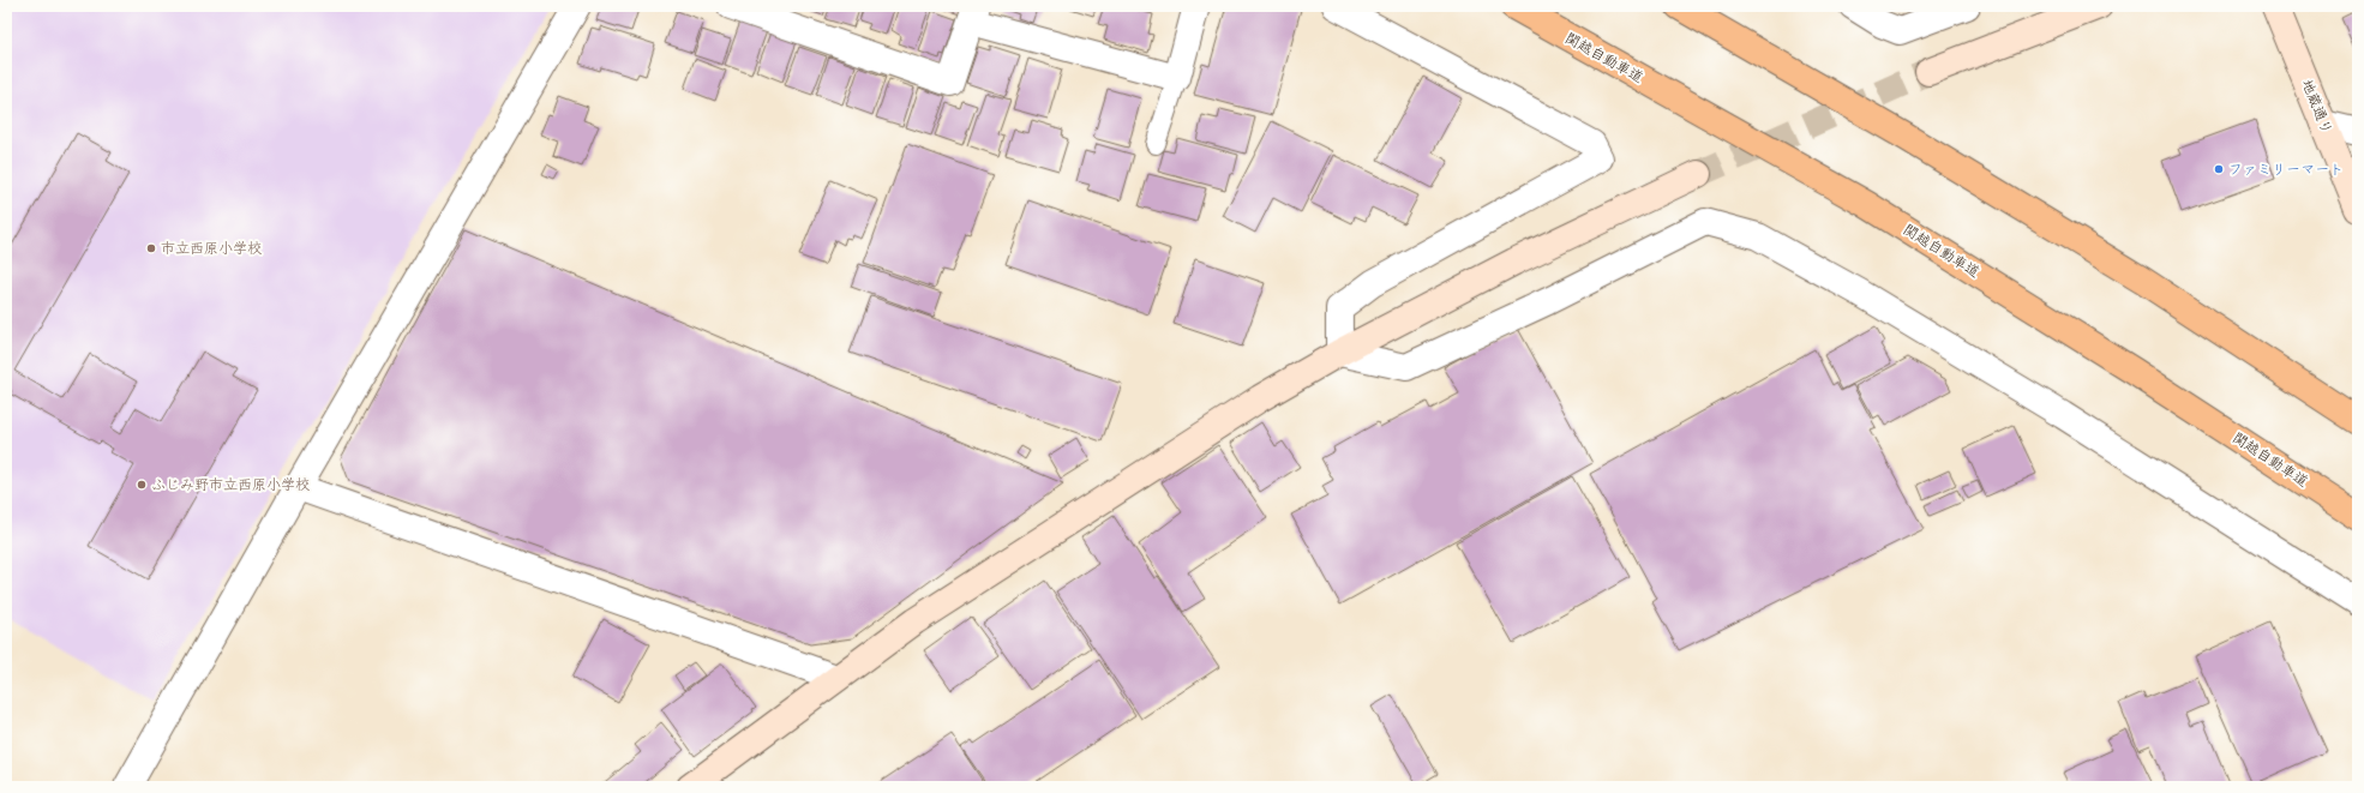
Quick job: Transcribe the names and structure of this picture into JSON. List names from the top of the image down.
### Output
{
  "streets": {
    "highway": ["関越自動車道"],
    "street": ["地蔵通り"]
  },
  "places": ["ファミリーマート", "市立西原小学校", "ふじみ野市立西原小学校"]
}
